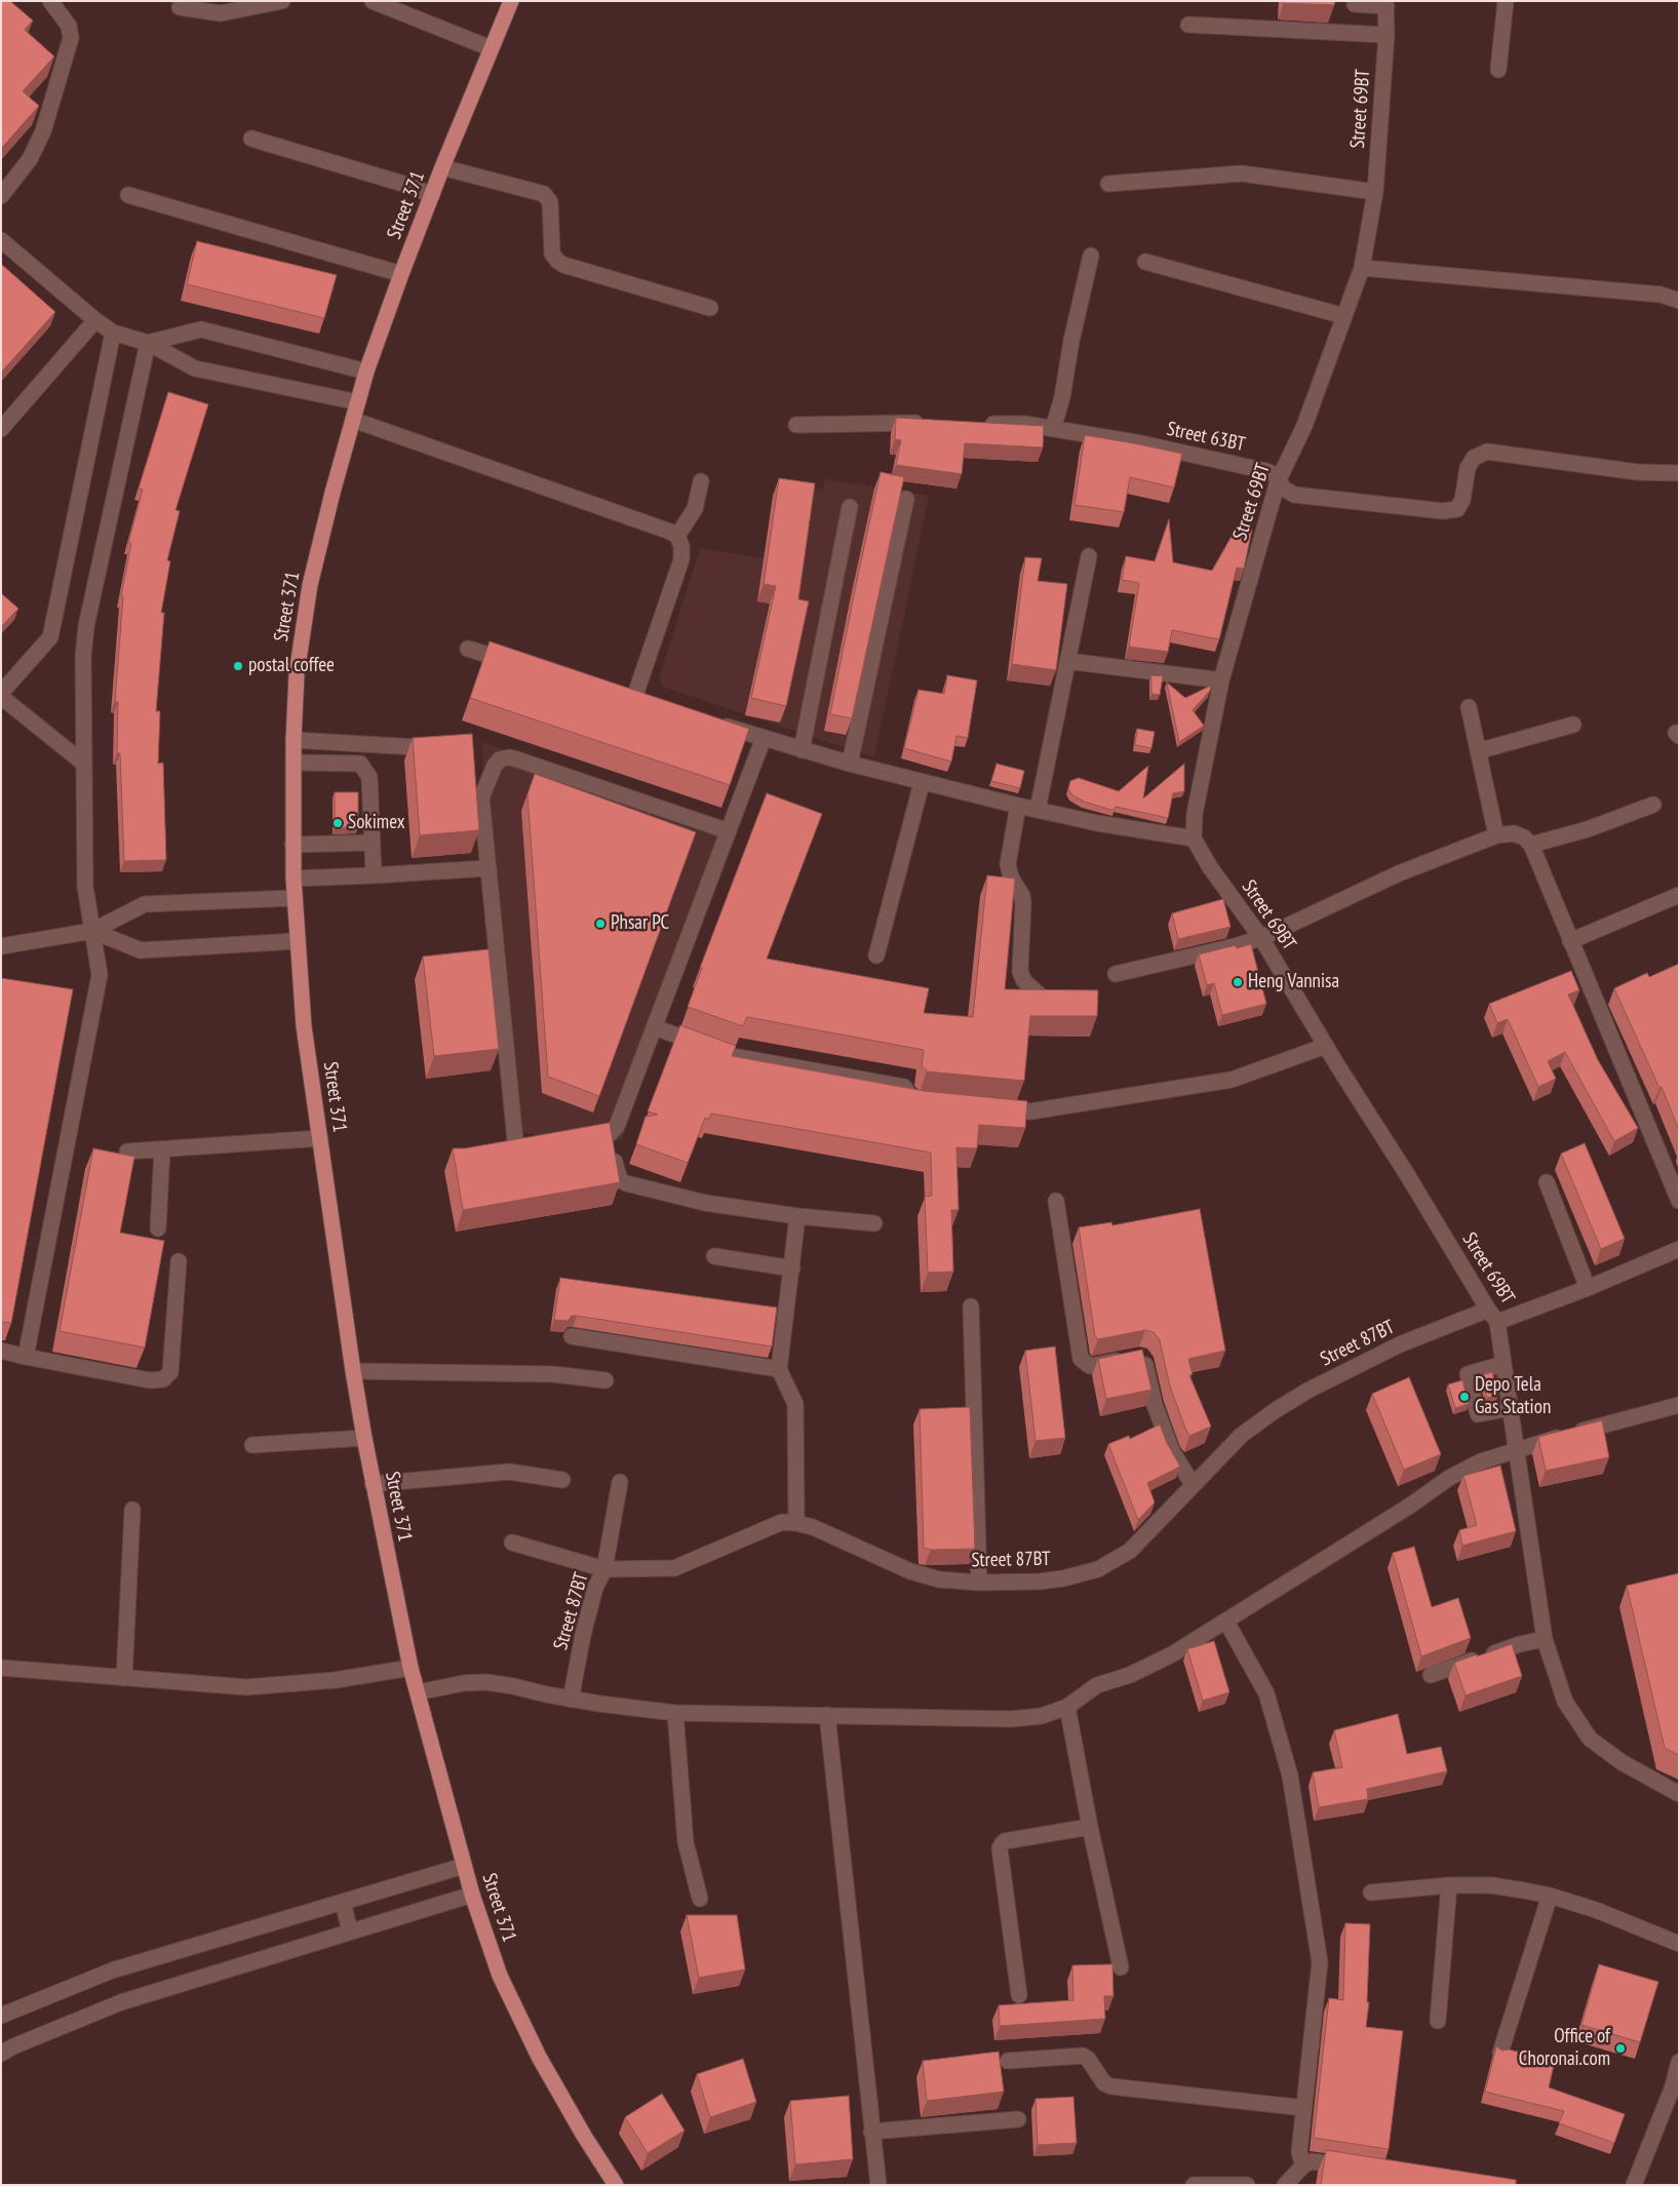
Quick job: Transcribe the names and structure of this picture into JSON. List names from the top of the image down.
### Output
{
  "streets": {
    "main road": ["Street 371"],
    "street": ["Street 69BT", "Street 63BT", "Street 87BT"]
  },
  "crossings": [
    ["Street 69BT", "Street 63BT"],
    ["Street 69BT", "Street 87BT"]
  ],
  "places": [
    "postal coffee",
    "Sokimex",
    "Phsar PC",
    "Heng Vannisa",
    "Depo Tela Gas Station",
    "Office of Choronai.com"
  ]
}
